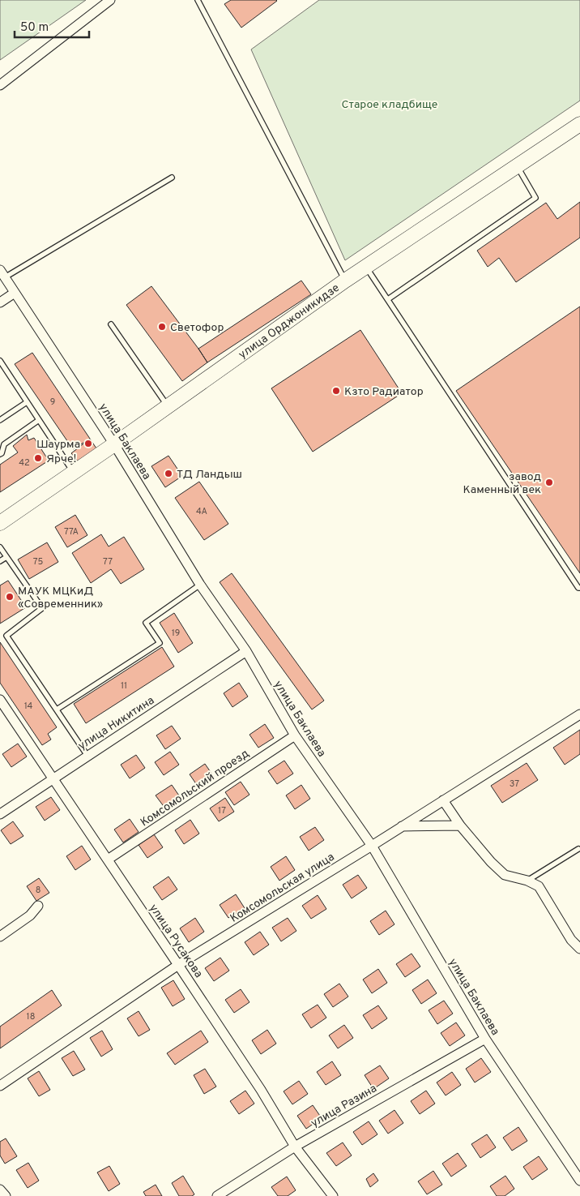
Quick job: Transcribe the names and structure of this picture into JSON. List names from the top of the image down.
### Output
{
  "streets": {
    "main road": ["улица Орджоникидзе"],
    "street": [
      "улица Баклаева",
      "улица Никитина",
      "Комсомольский проезд",
      "Комсомольская улица",
      "улица Русакова",
      "улица Разина"
    ]
  },
  "crossings": [
    ["улица Орджоникидзе", "улица Баклаева"],
    ["улица Баклаева", "улица Никитина"],
    ["улица Баклаева", "Комсомольский проезд"],
    ["улица Баклаева", "Комсомольская улица"],
    ["улица Баклаева", "улица Разина"],
    ["улица Никитина", "улица Русакова"],
    ["Комсомольский проезд", "улица Русакова"],
    ["Комсомольская улица", "улица Русакова"],
    ["улица Русакова", "улица Разина"]
  ],
  "parks": ["Старое кладбище"],
  "places": [
    "Светофор",
    "Кзто Радиатор",
    "Шаурма",
    "Ярче!",
    "ТД Ландыш",
    "завод Каменный век",
    "МАУК МЦКиД «Современник»"
  ],
  "house_numbers": [
    "9",
    "42",
    "4А",
    "77А",
    "75",
    "77",
    "19",
    "11",
    "14",
    "37",
    "17",
    "8",
    "18"
  ],
  "scale_bar": "50 m"
}
